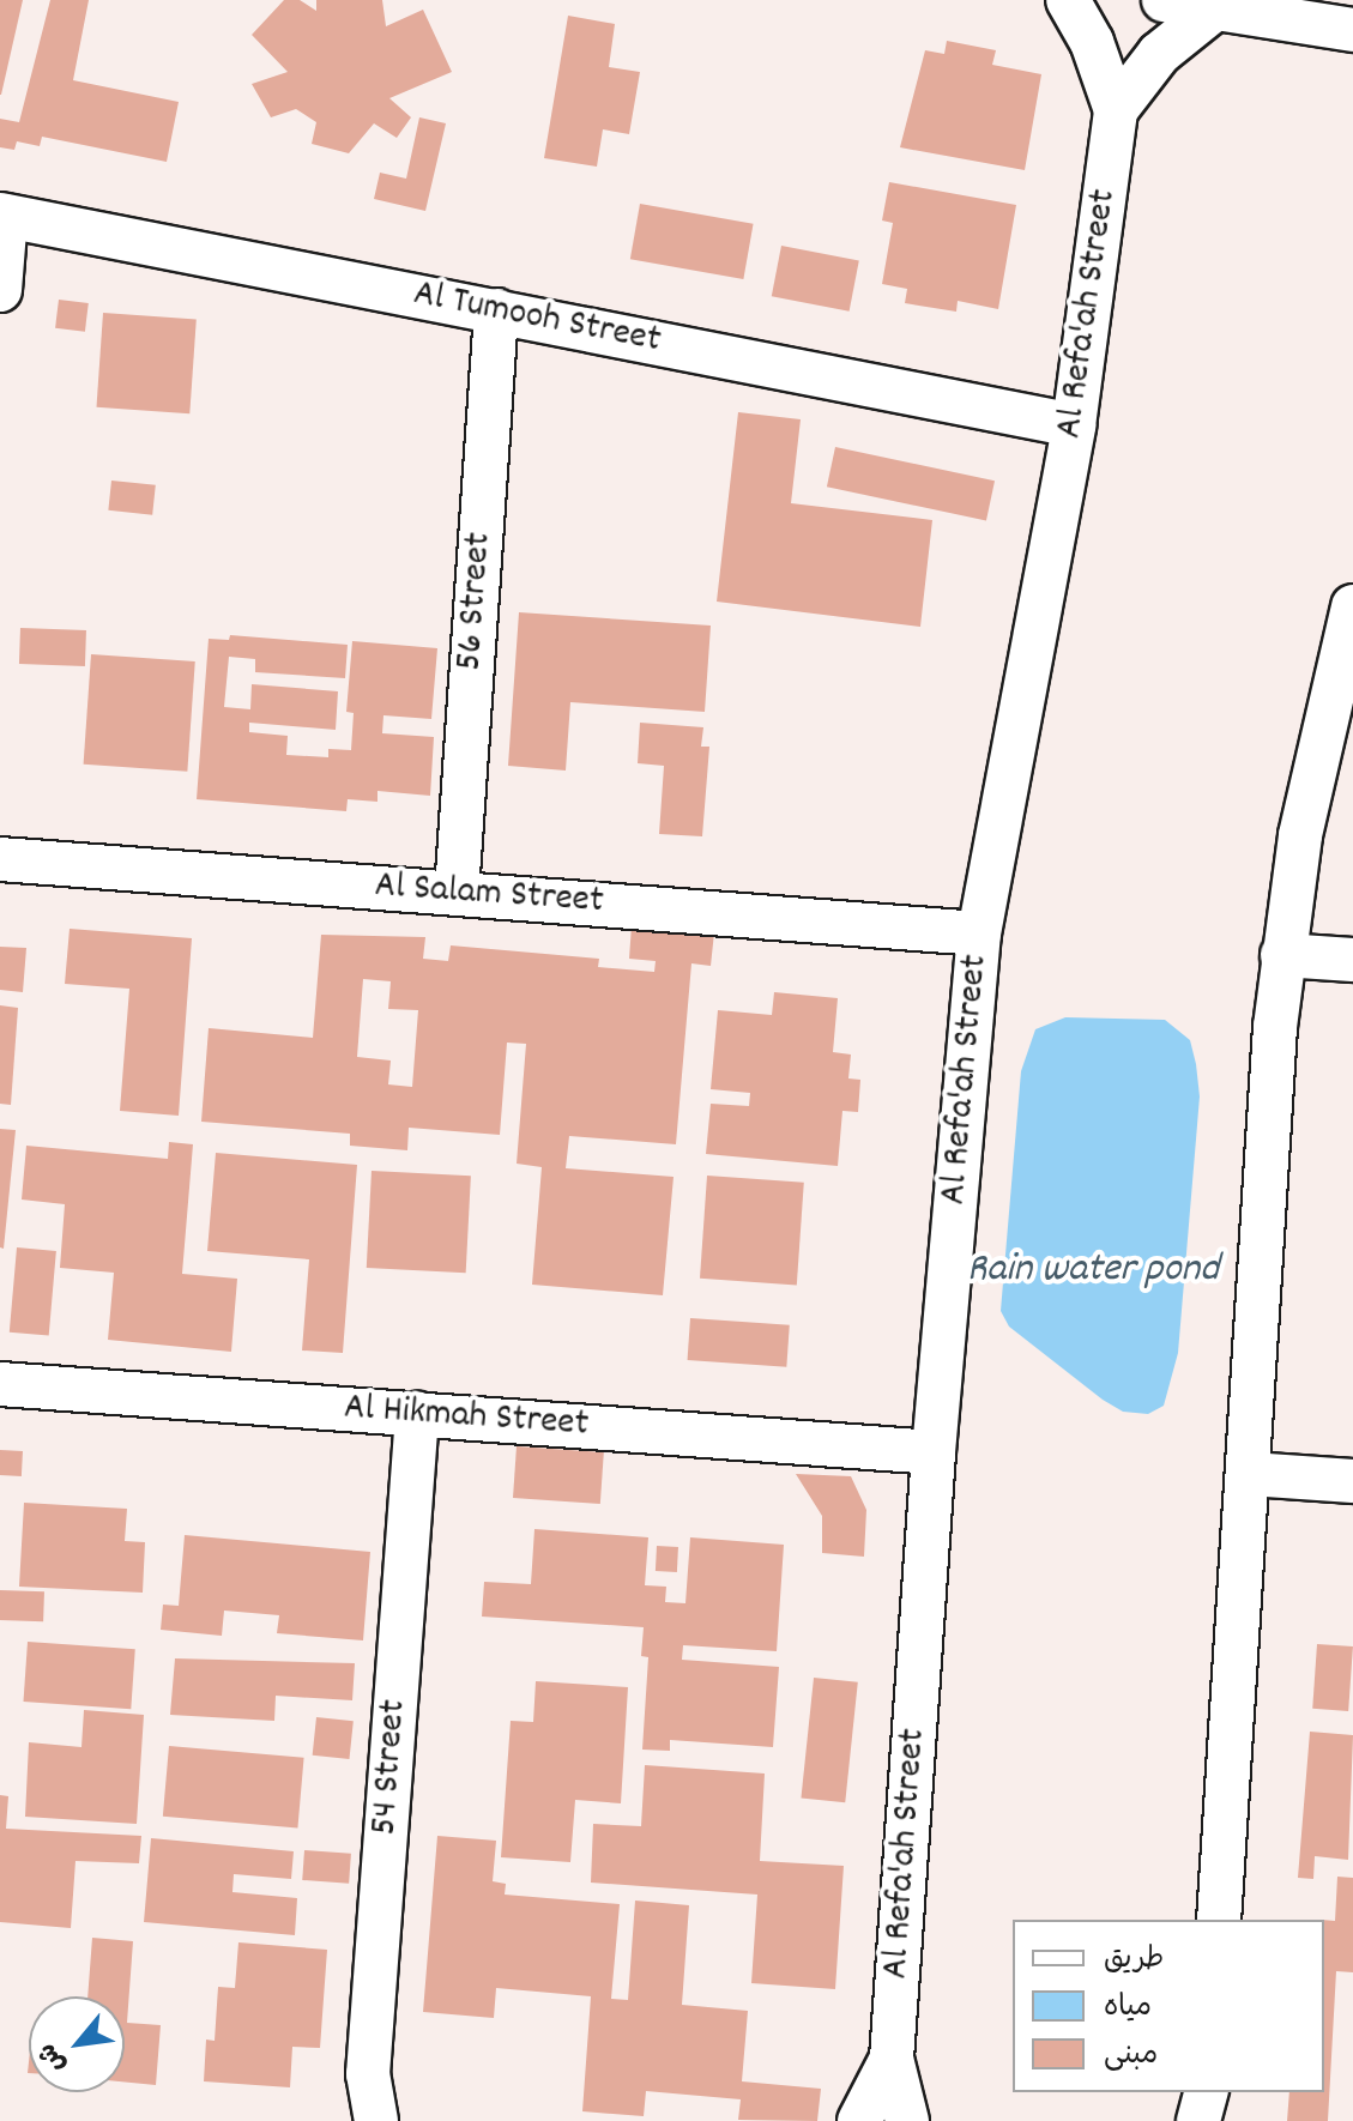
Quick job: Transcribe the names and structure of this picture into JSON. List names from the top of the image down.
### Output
{
  "streets": {
    "street": [
      "Al Refa'ah Street",
      "Al Tumooh Street",
      "56 Street",
      "Al Salam Street",
      "Al Hikmah Street",
      "54 Street"
    ]
  },
  "crossings": [
    ["Al Refa'ah Street", "Al Tumooh Street"],
    ["Al Refa'ah Street", "Al Salam Street"],
    ["Al Refa'ah Street", "Al Hikmah Street"],
    ["Al Tumooh Street", "56 Street"],
    ["56 Street", "Al Salam Street"],
    ["Al Hikmah Street", "54 Street"]
  ],
  "water": ["Rain water pond"],
  "legend": ["طريق", "مياه", "مبنى"],
  "north": "bottom left"
}
